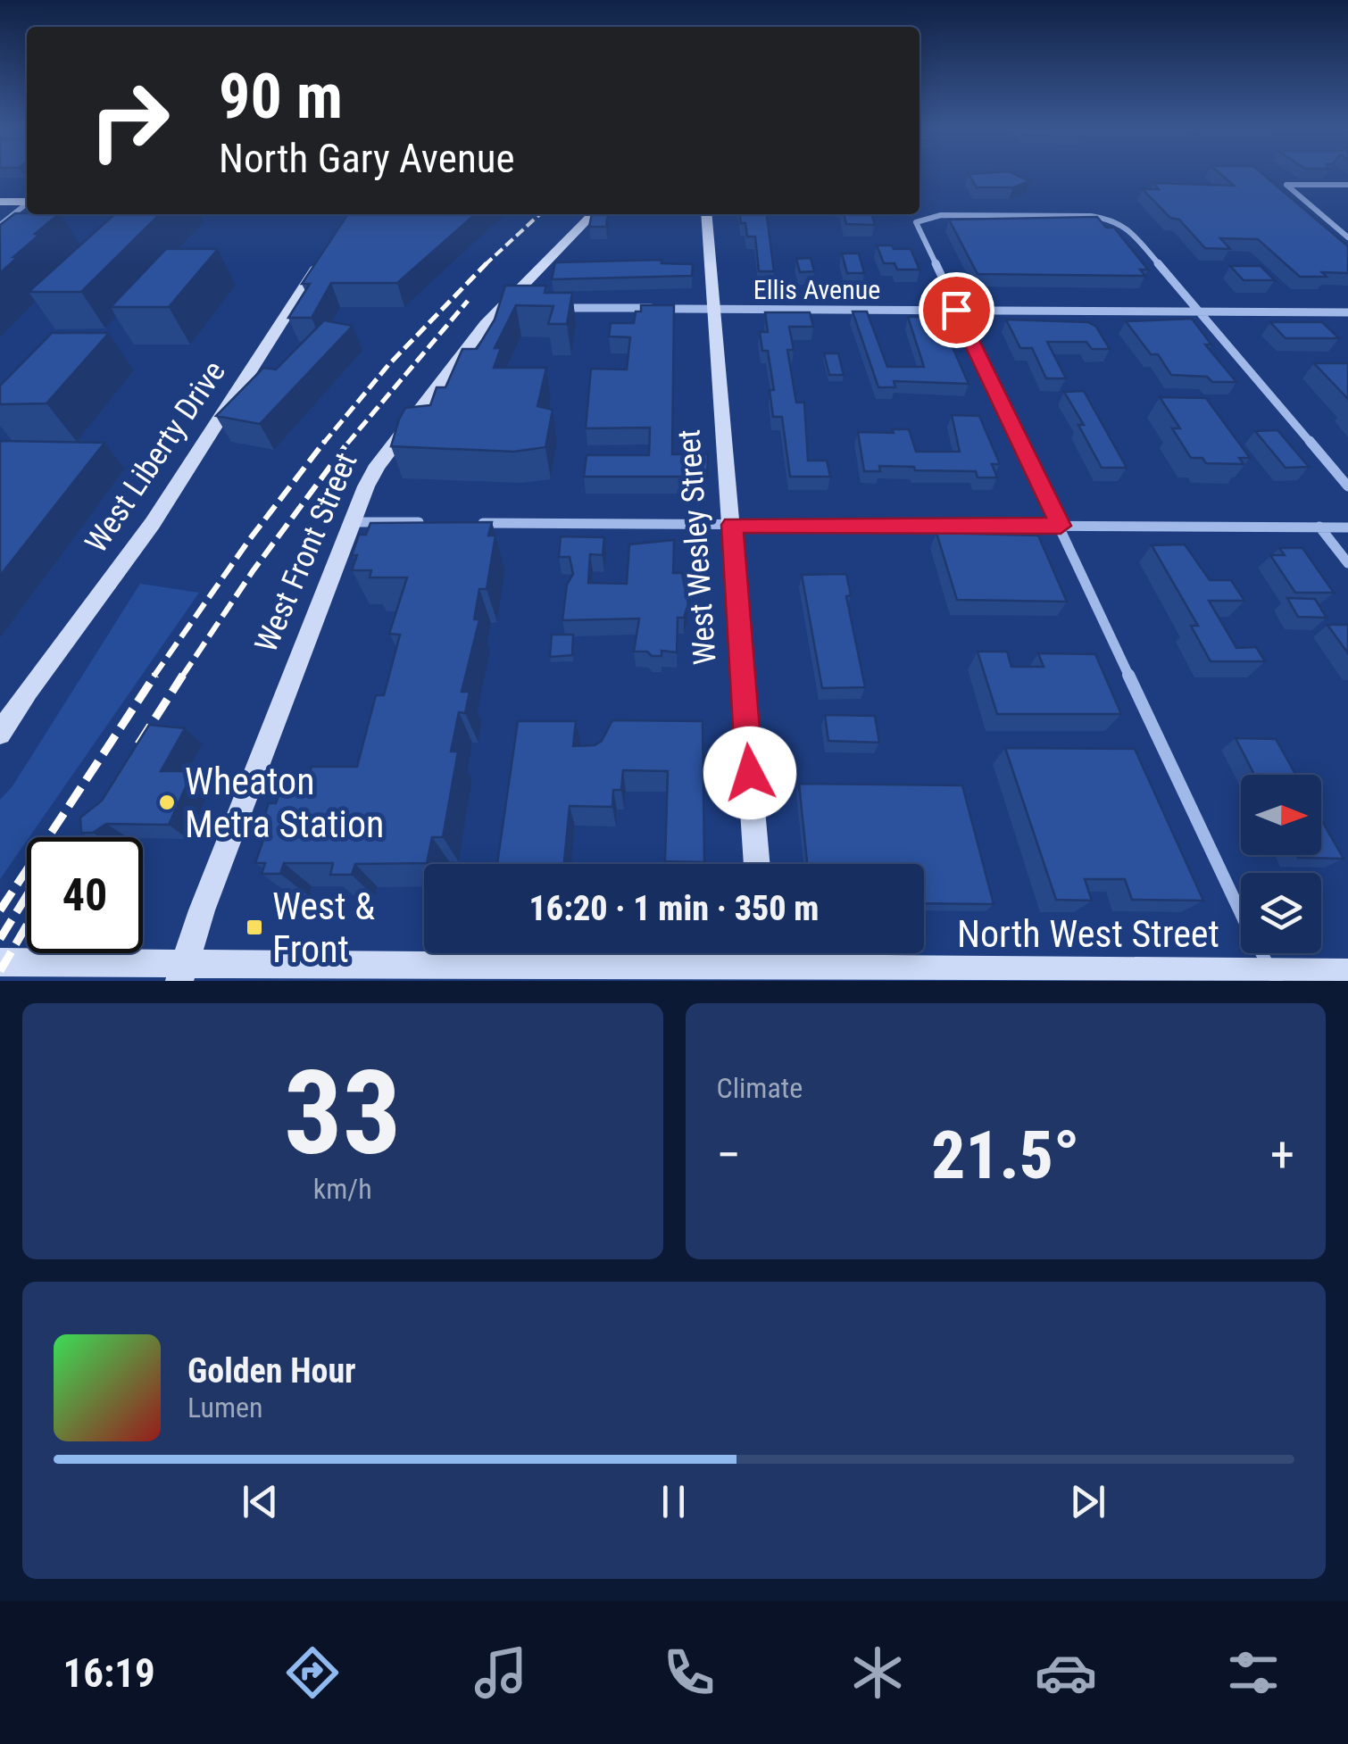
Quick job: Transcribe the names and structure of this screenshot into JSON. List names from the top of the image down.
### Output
{
  "streets": {
    "street": [
      "Ellis Avenue",
      "West Liberty Drive",
      "West Wesley Street",
      "West Front Street",
      "North West Street"
    ]
  },
  "crossings": [
    ["Ellis Avenue", "West Wesley Street"],
    ["West Front Street", "North West Street"]
  ],
  "places": {
    "other": ["Wheaton Metra Station"],
    "transit": ["West & Front"]
  },
  "north": "right",
  "page": {
    "turn": ["90 m", "North Gary Avenue"],
    "limit": "40",
    "trip": "16:20 · 1 min · 350 m",
    "tile": [
      ["33", "km/h"],
      "Climate"
    ],
    "heat": ["−", "21.5°", "+"],
    "song": ["Golden Hour", "Lumen"],
    "tabs": "16:19"
  }
}
